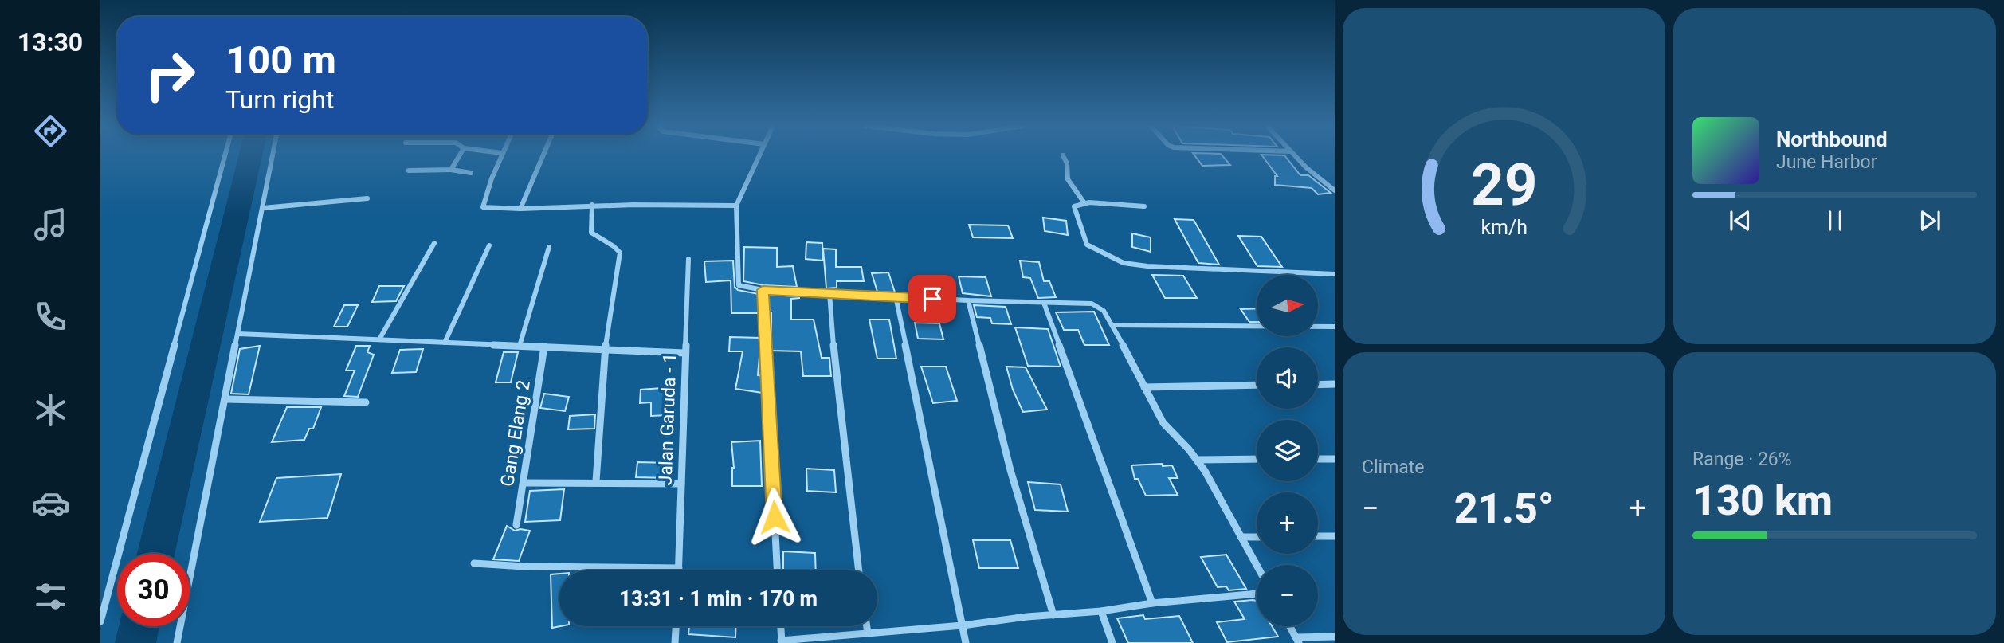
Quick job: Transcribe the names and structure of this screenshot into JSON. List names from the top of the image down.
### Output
{
  "streets": {
    "street": ["Jalan Garuda - 1", "Gang Elang 2"]
  },
  "north": "right",
  "page": {
    "tabs": "13:30",
    "turn": ["100 m", "Turn right"],
    "song": ["Northbound", "June Harbor"],
    "map_buttons": ["+", "−"],
    "tile": [
      "Climate",
      ["Range · 26%", "130 km"]
    ],
    "heat": ["−", "21.5°", "+"],
    "limit": "30",
    "trip": "13:31 · 1 min · 170 m",
    "gauge": ["29", "km/h"]
  }
}
